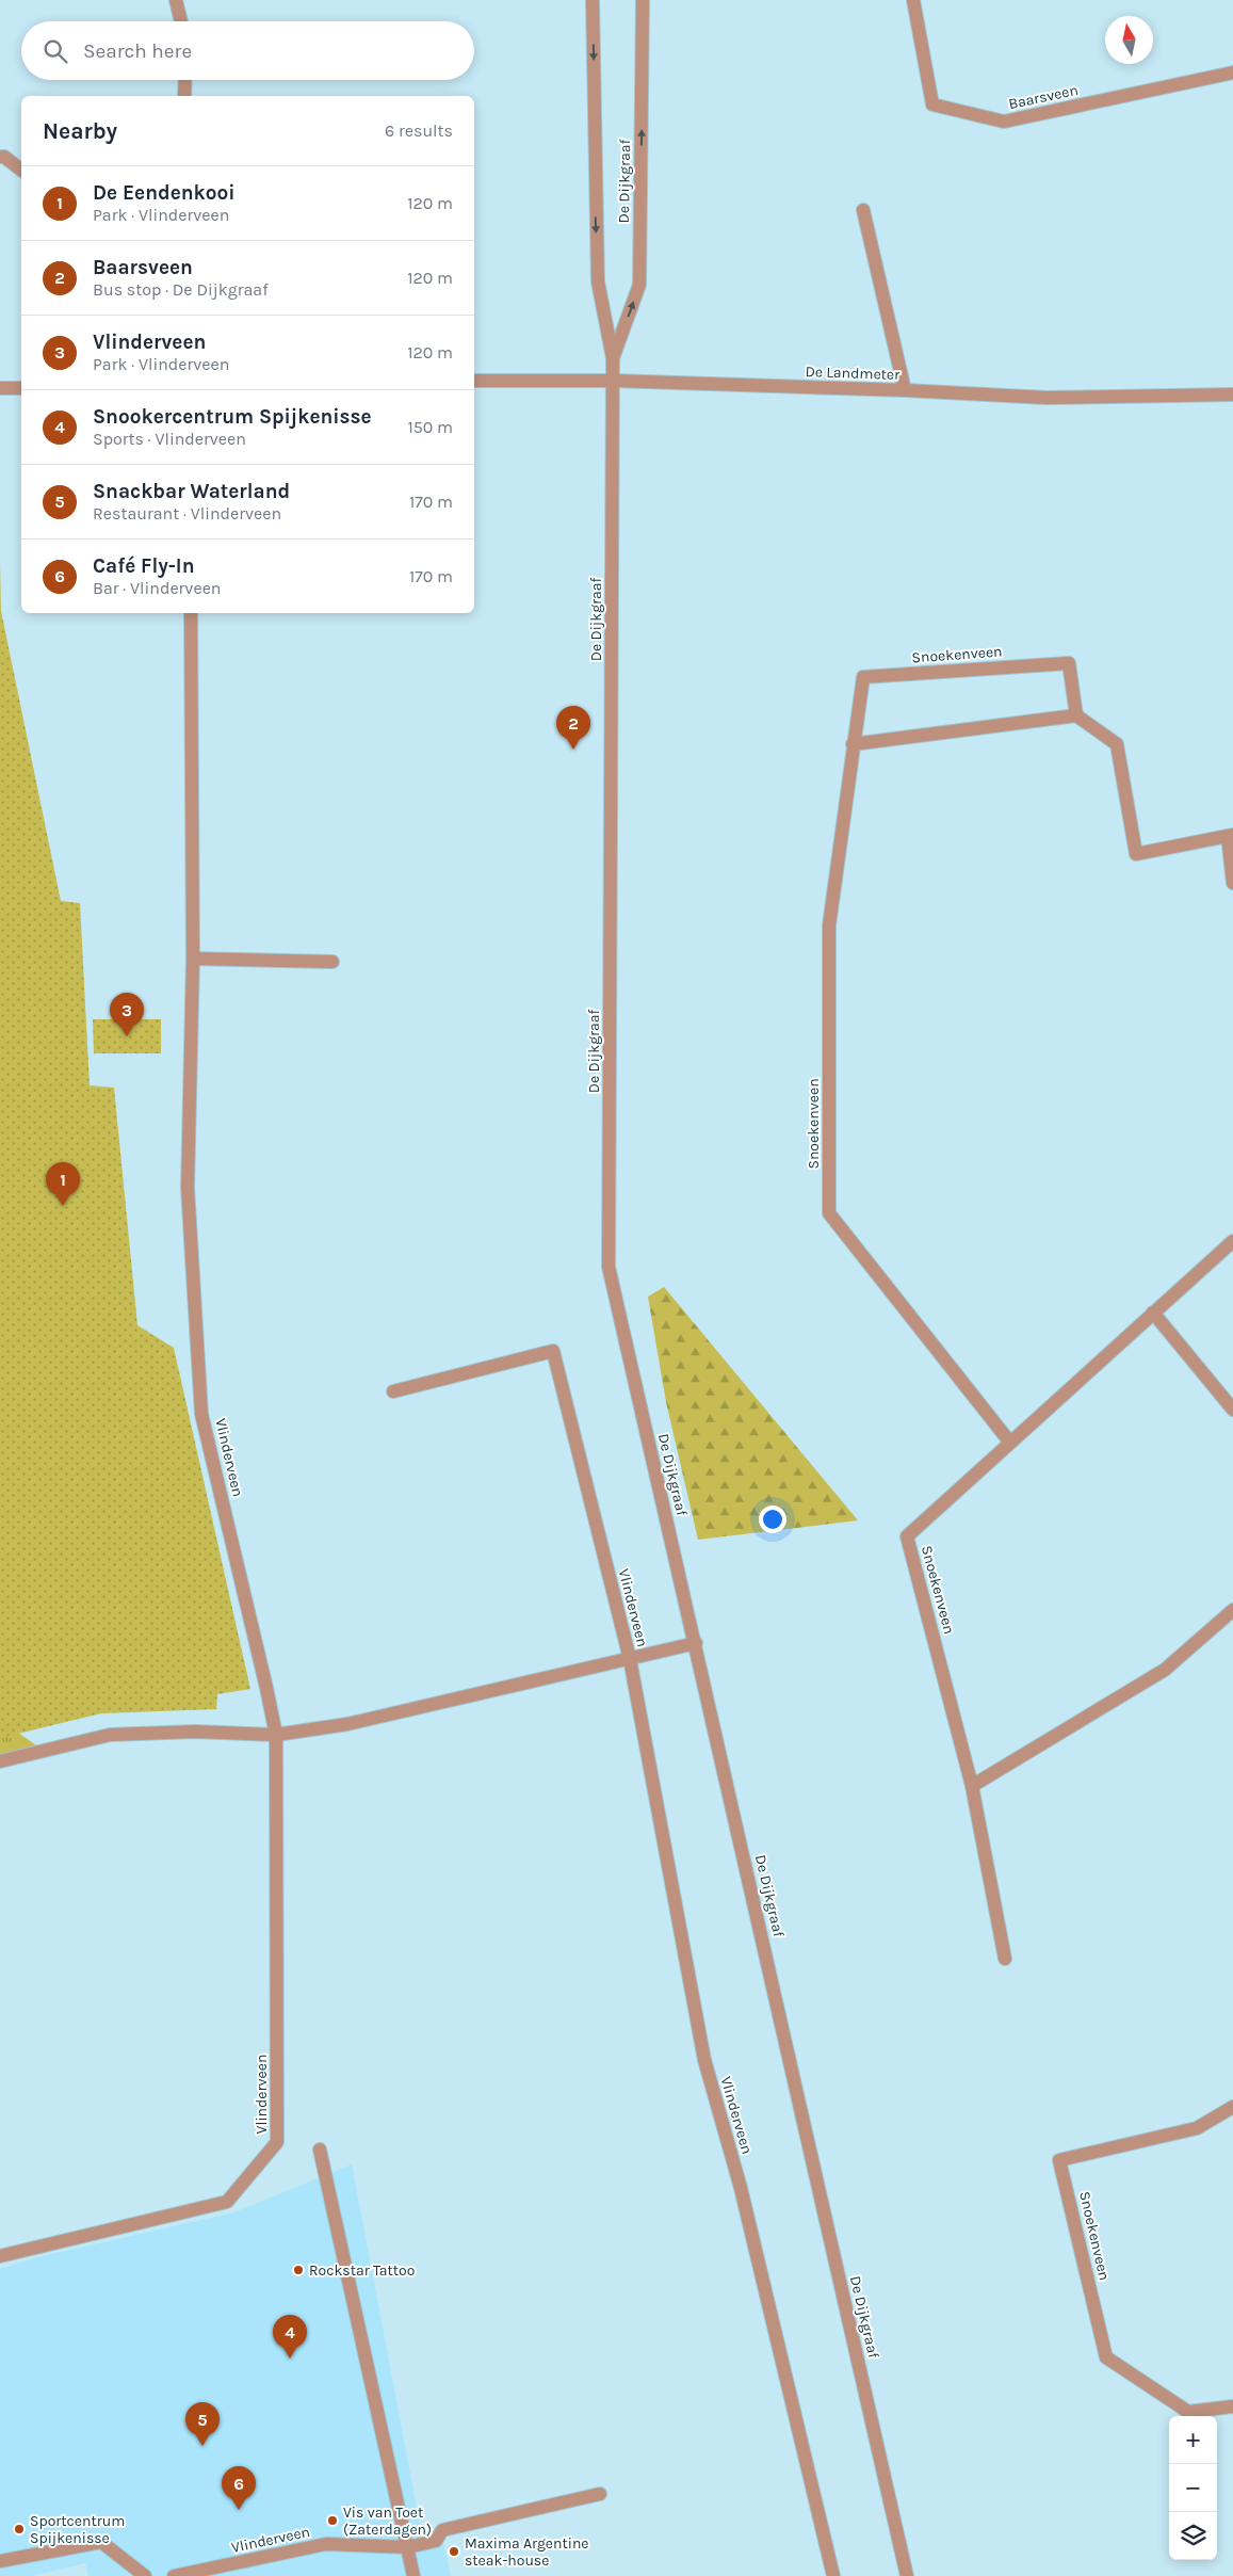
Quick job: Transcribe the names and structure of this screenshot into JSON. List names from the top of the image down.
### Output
{
  "streets": {
    "street": [
      "Baarsveen",
      "De Dijkgraaf",
      "De Landmeter",
      "Snoekenveen",
      "Vlinderveen"
    ]
  },
  "crossings": [
    ["De Dijkgraaf", "De Landmeter"],
    ["De Dijkgraaf", "Vlinderveen"]
  ],
  "places": [
    "Rockstar Tattoo",
    "Vis van Toet (Zaterdagen)",
    "Sportcentrum Spijkenisse",
    "Maxima Argentine steak-house"
  ],
  "north": "top",
  "page": {
    "search": "Search here",
    "heading": ["Nearby", "6 results"],
    "list": [
      {
        "mark": "1",
        "name": "De Eendenkooi",
        "note": "Park · Vlinderveen",
        "value": "120 m"
      },
      {
        "mark": "2",
        "name": "Baarsveen",
        "note": "Bus stop · De Dijkgraaf",
        "value": "120 m"
      },
      {
        "mark": "3",
        "name": "Vlinderveen",
        "note": "Park · Vlinderveen",
        "value": "120 m"
      },
      {
        "mark": "4",
        "name": "Snookercentrum Spijkenisse",
        "note": "Sports · Vlinderveen",
        "value": "150 m"
      },
      {
        "mark": "5",
        "name": "Snackbar Waterland",
        "note": "Restaurant · Vlinderveen",
        "value": "170 m"
      },
      {
        "mark": "6",
        "name": "Café Fly-In",
        "note": "Bar · Vlinderveen",
        "value": "170 m"
      }
    ],
    "pins": [
      "2",
      "3",
      "1",
      "4",
      "5",
      "6"
    ],
    "map_buttons": ["+", "−"]
  }
}
